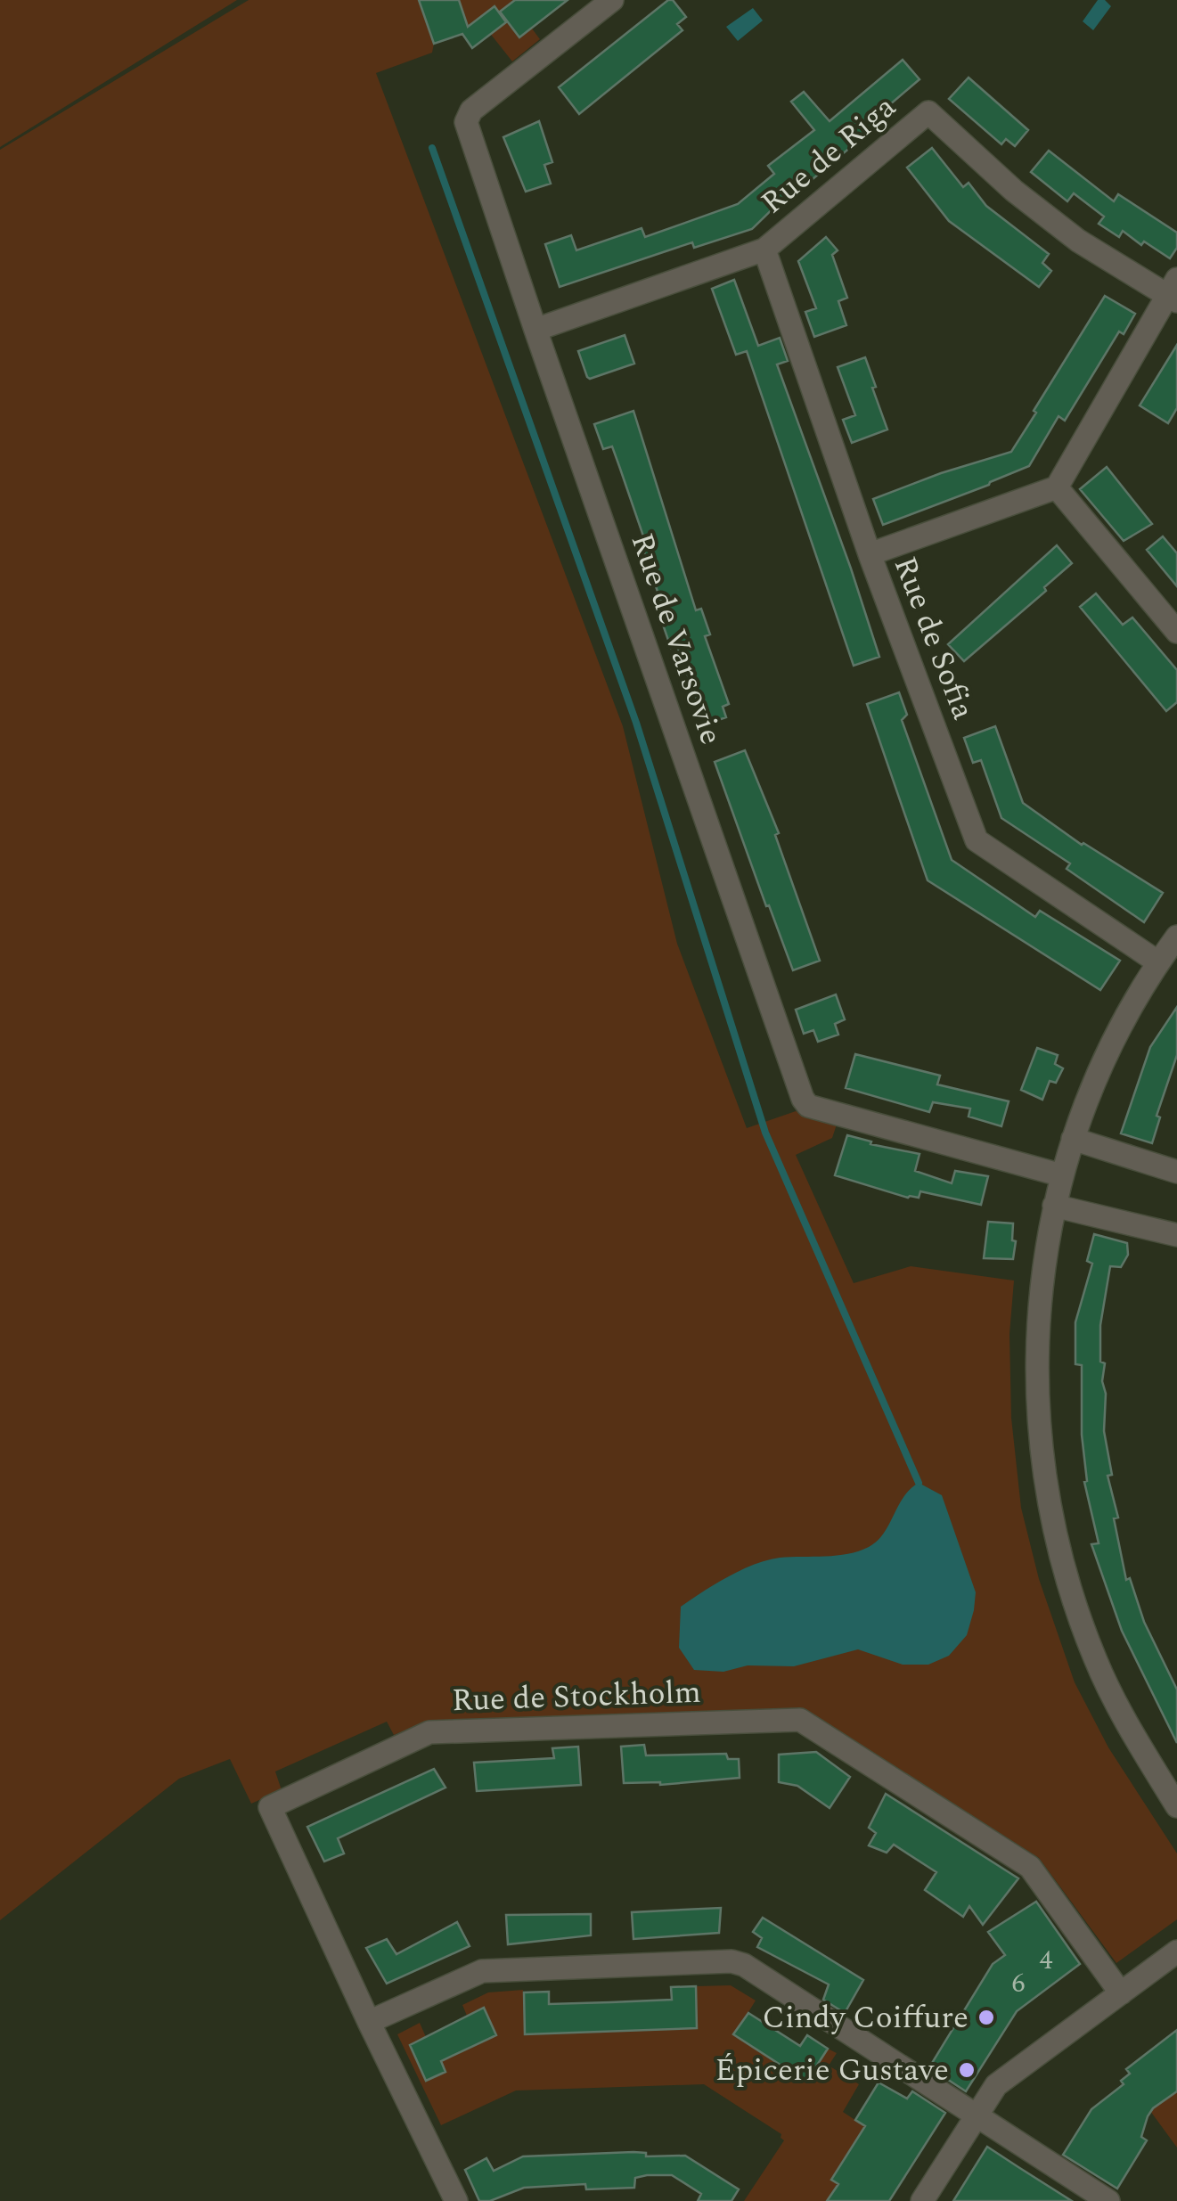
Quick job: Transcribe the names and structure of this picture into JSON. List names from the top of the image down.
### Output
{
  "streets": {
    "street": [
      "Rue de Riga",
      "Rue de Sofia",
      "Rue de Varsovie",
      "Rue de Stockholm"
    ]
  },
  "crossings": [
    ["Rue de Riga", "Rue de Sofia"],
    ["Rue de Riga", "Rue de Varsovie"]
  ],
  "places": ["Cindy Coiffure", "Épicerie Gustave"],
  "house_numbers": ["4", "6"]
}
